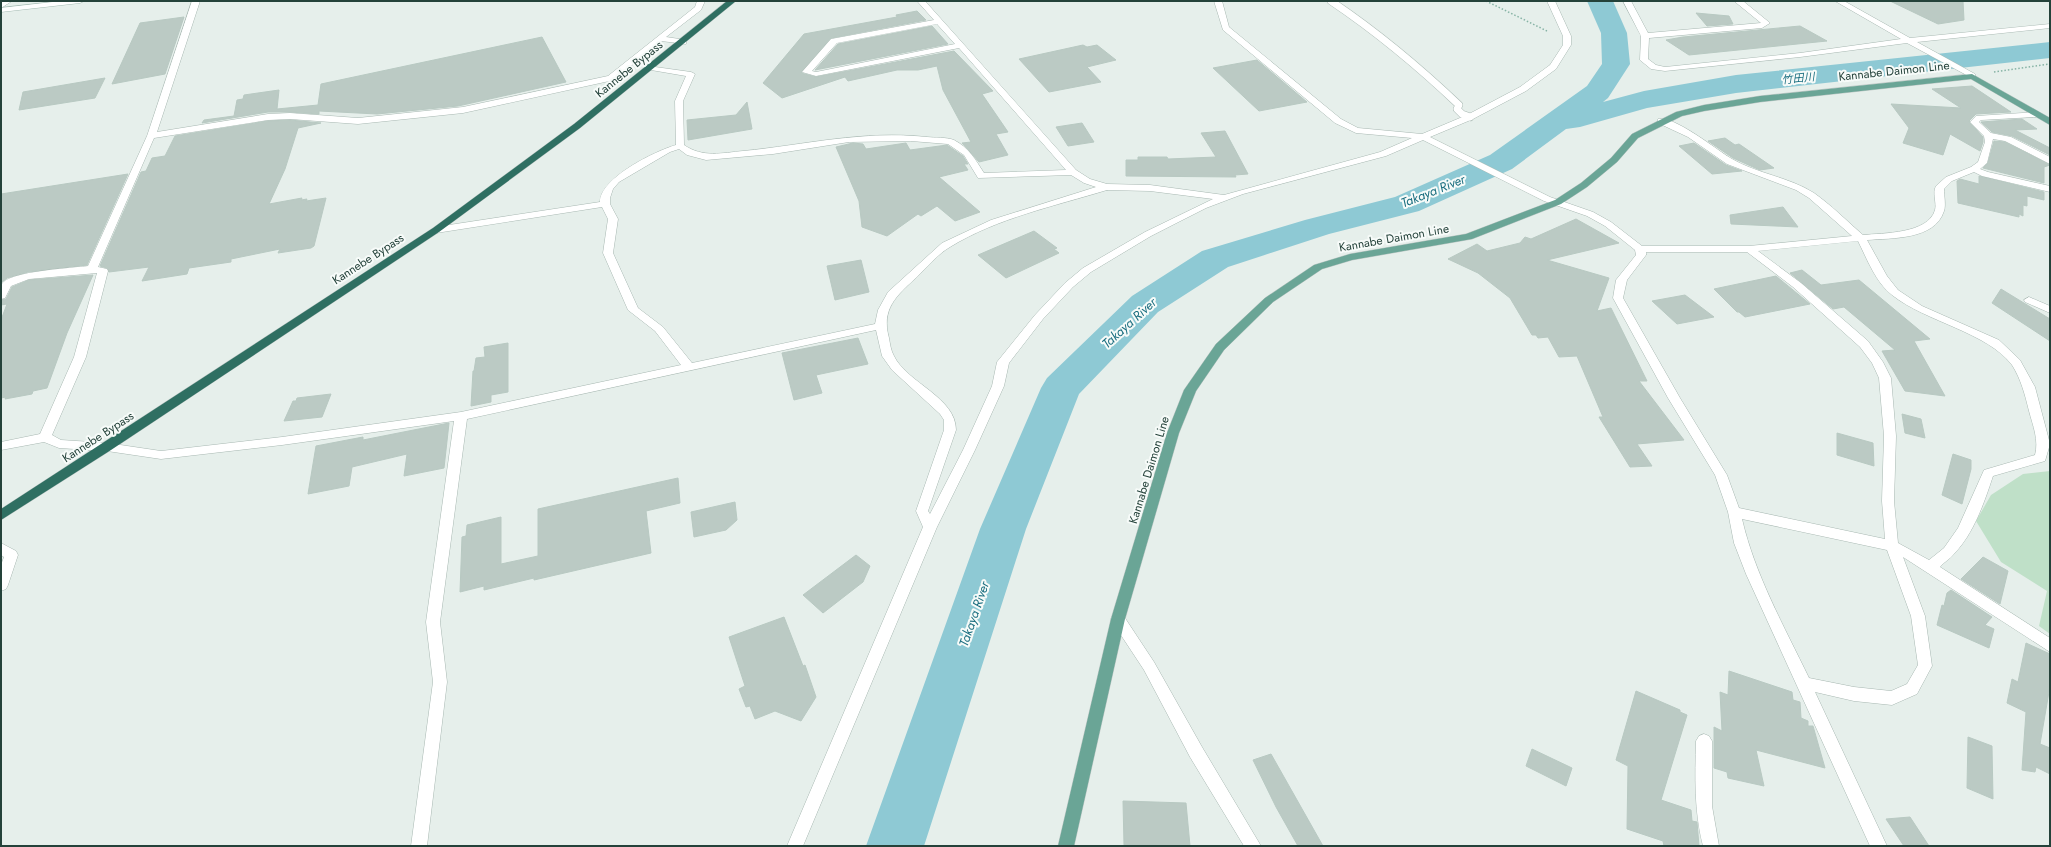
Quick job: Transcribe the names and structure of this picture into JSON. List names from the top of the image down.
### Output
{
  "streets": {
    "highway": ["Kannebe Bypass"],
    "main road": ["Kannabe Daimon Line"]
  },
  "water": ["竹田川", "Takaya River"]
}
